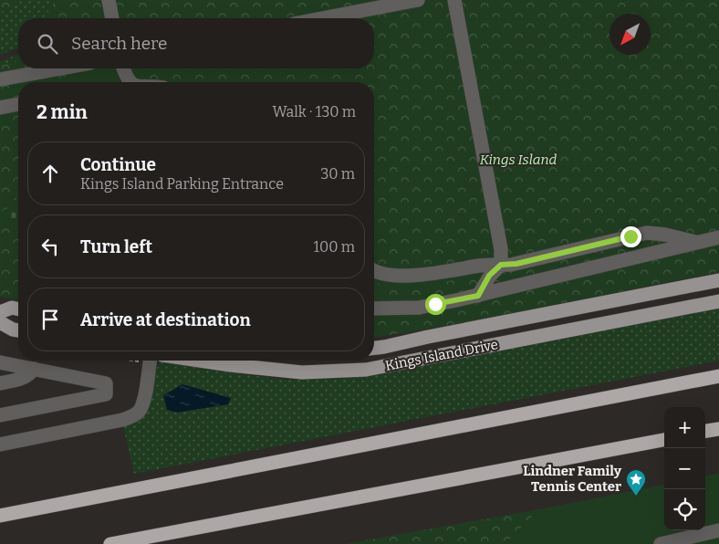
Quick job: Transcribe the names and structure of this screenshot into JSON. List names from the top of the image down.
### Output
{
  "streets": {
    "main road": ["Kings Island Drive"]
  },
  "parks": ["Kings Island"],
  "places": {
    "place": ["Lindner Family Tennis Center"]
  },
  "north": "bottom left",
  "page": {
    "search": "Search here",
    "heading": ["2 min", "Walk · 130 m"],
    "list": [
      ["Continue", "Kings Island Parking Entrance", "30 m"],
      ["Turn left", "100 m"],
      "Arrive at destination"
    ],
    "map_buttons": ["+", "−"]
  }
}
